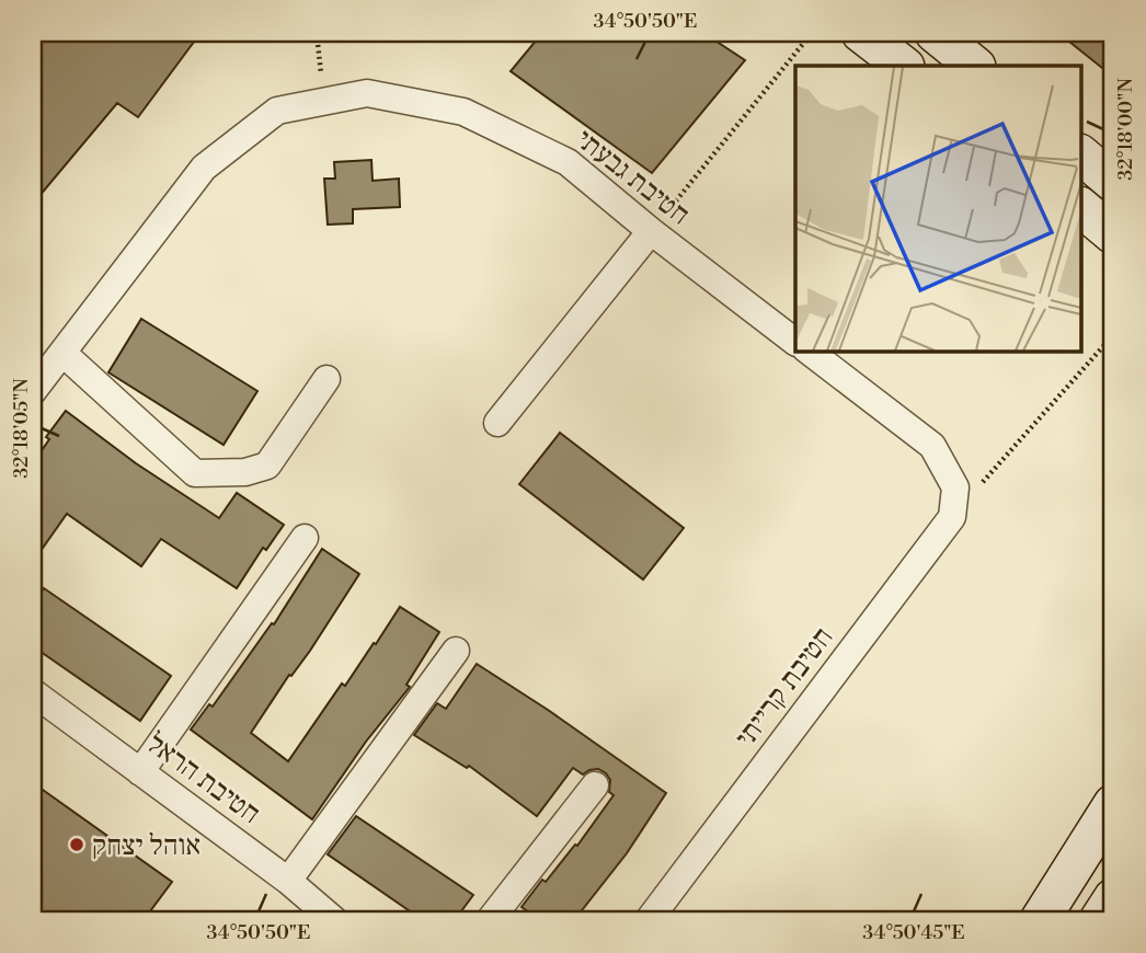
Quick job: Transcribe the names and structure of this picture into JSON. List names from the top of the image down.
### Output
{
  "streets": {
    "street": ["חטיבת גבעתי", "חטיבת קרייתי", "חטיבת הראל"]
  },
  "places": ["אוהל יצחק"],
  "coordinates": [
    "34°50'50\"E",
    "32°18'00\"N",
    "32°18'05\"N",
    "34°50'45\"E"
  ]
}
